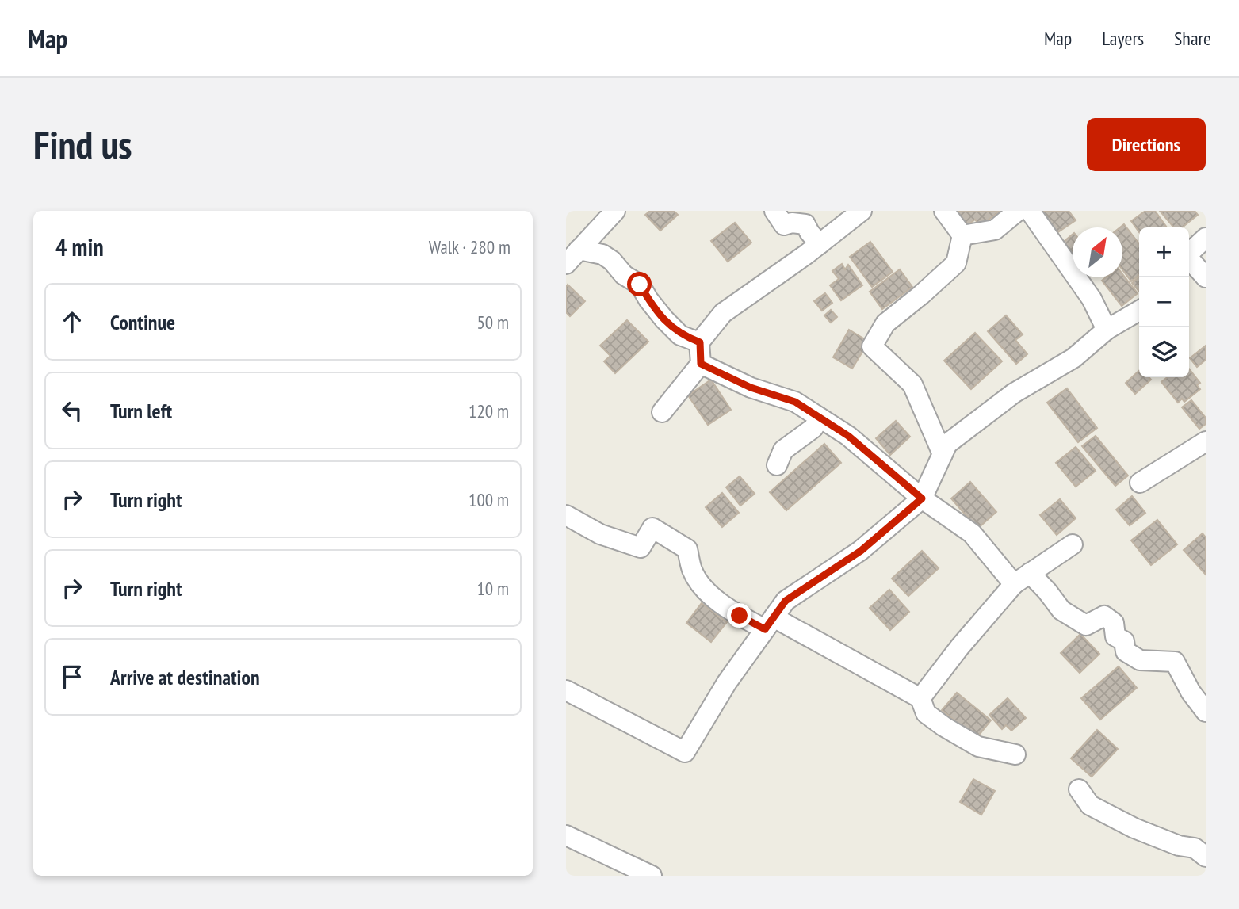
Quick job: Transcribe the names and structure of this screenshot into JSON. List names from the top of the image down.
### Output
{
  "north": "top right",
  "page": {
    "header": "Map",
    "nav": ["Map", "Layers", "Share"],
    "buttons": "Directions",
    "title": "Find us",
    "heading": ["4 min", "Walk · 280 m"],
    "map_buttons": ["+", "−"],
    "list": [
      ["Continue", "50 m"],
      ["Turn left", "120 m"],
      ["Turn right", "100 m"],
      ["Turn right", "10 m"],
      "Arrive at destination"
    ]
  }
}
